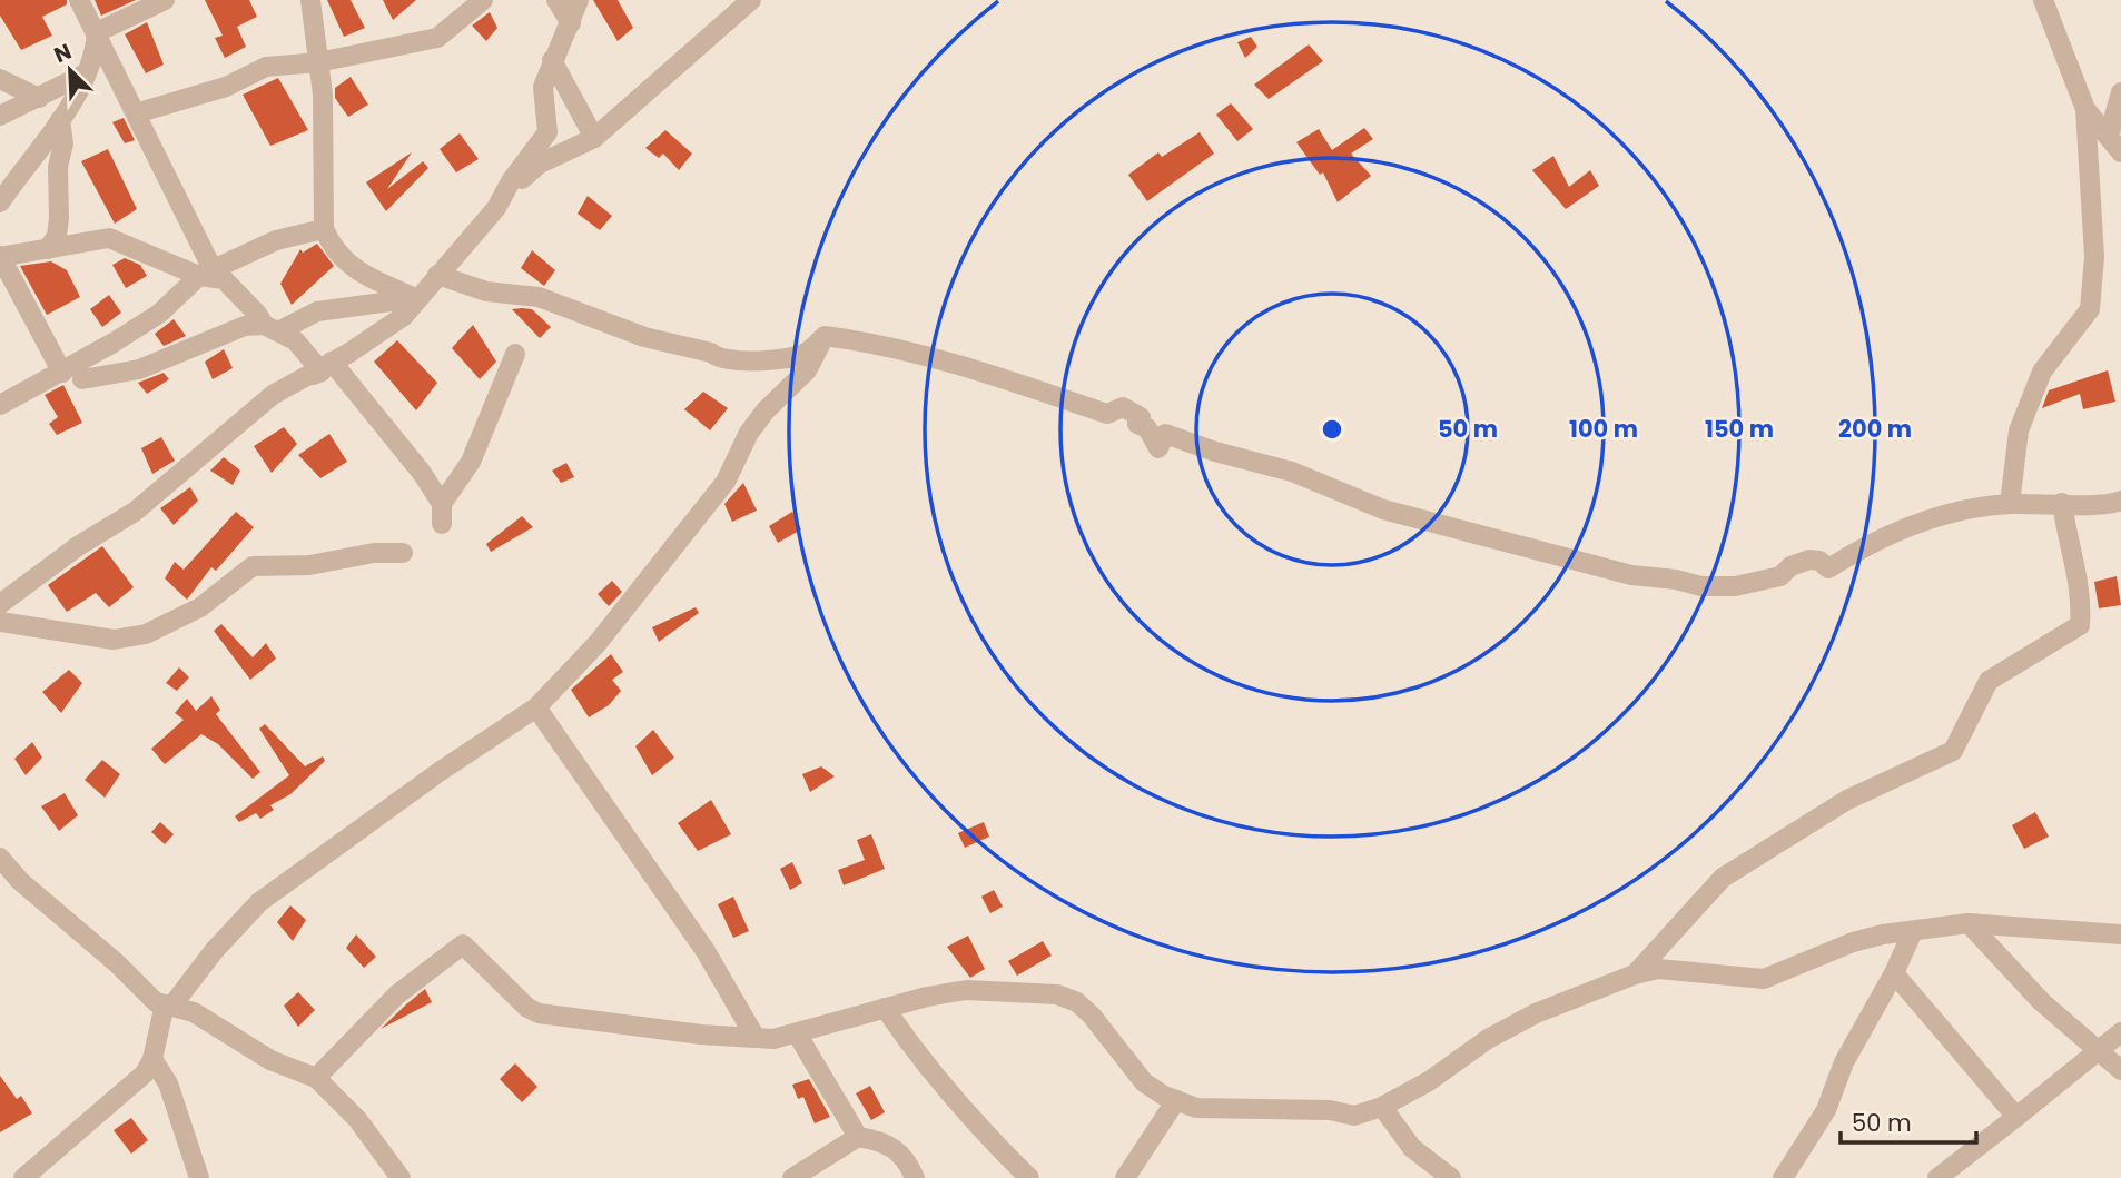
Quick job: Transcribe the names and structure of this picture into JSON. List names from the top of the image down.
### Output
{
  "scale_bar": "50 m",
  "north": "top left",
  "rings": [
    "50 m",
    "100 m",
    "150 m",
    "200 m"
  ]
}
